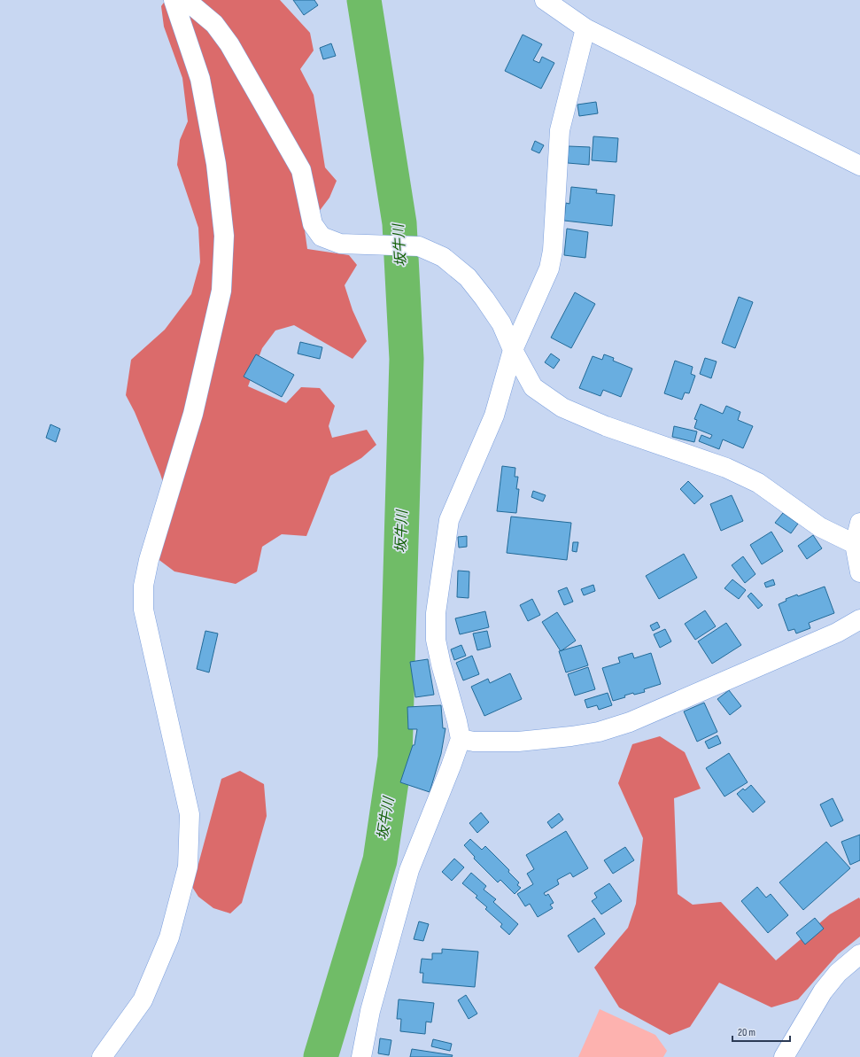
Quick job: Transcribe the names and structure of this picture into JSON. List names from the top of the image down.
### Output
{
  "water": ["坂牛川"],
  "scale_bar": "20 m"
}
